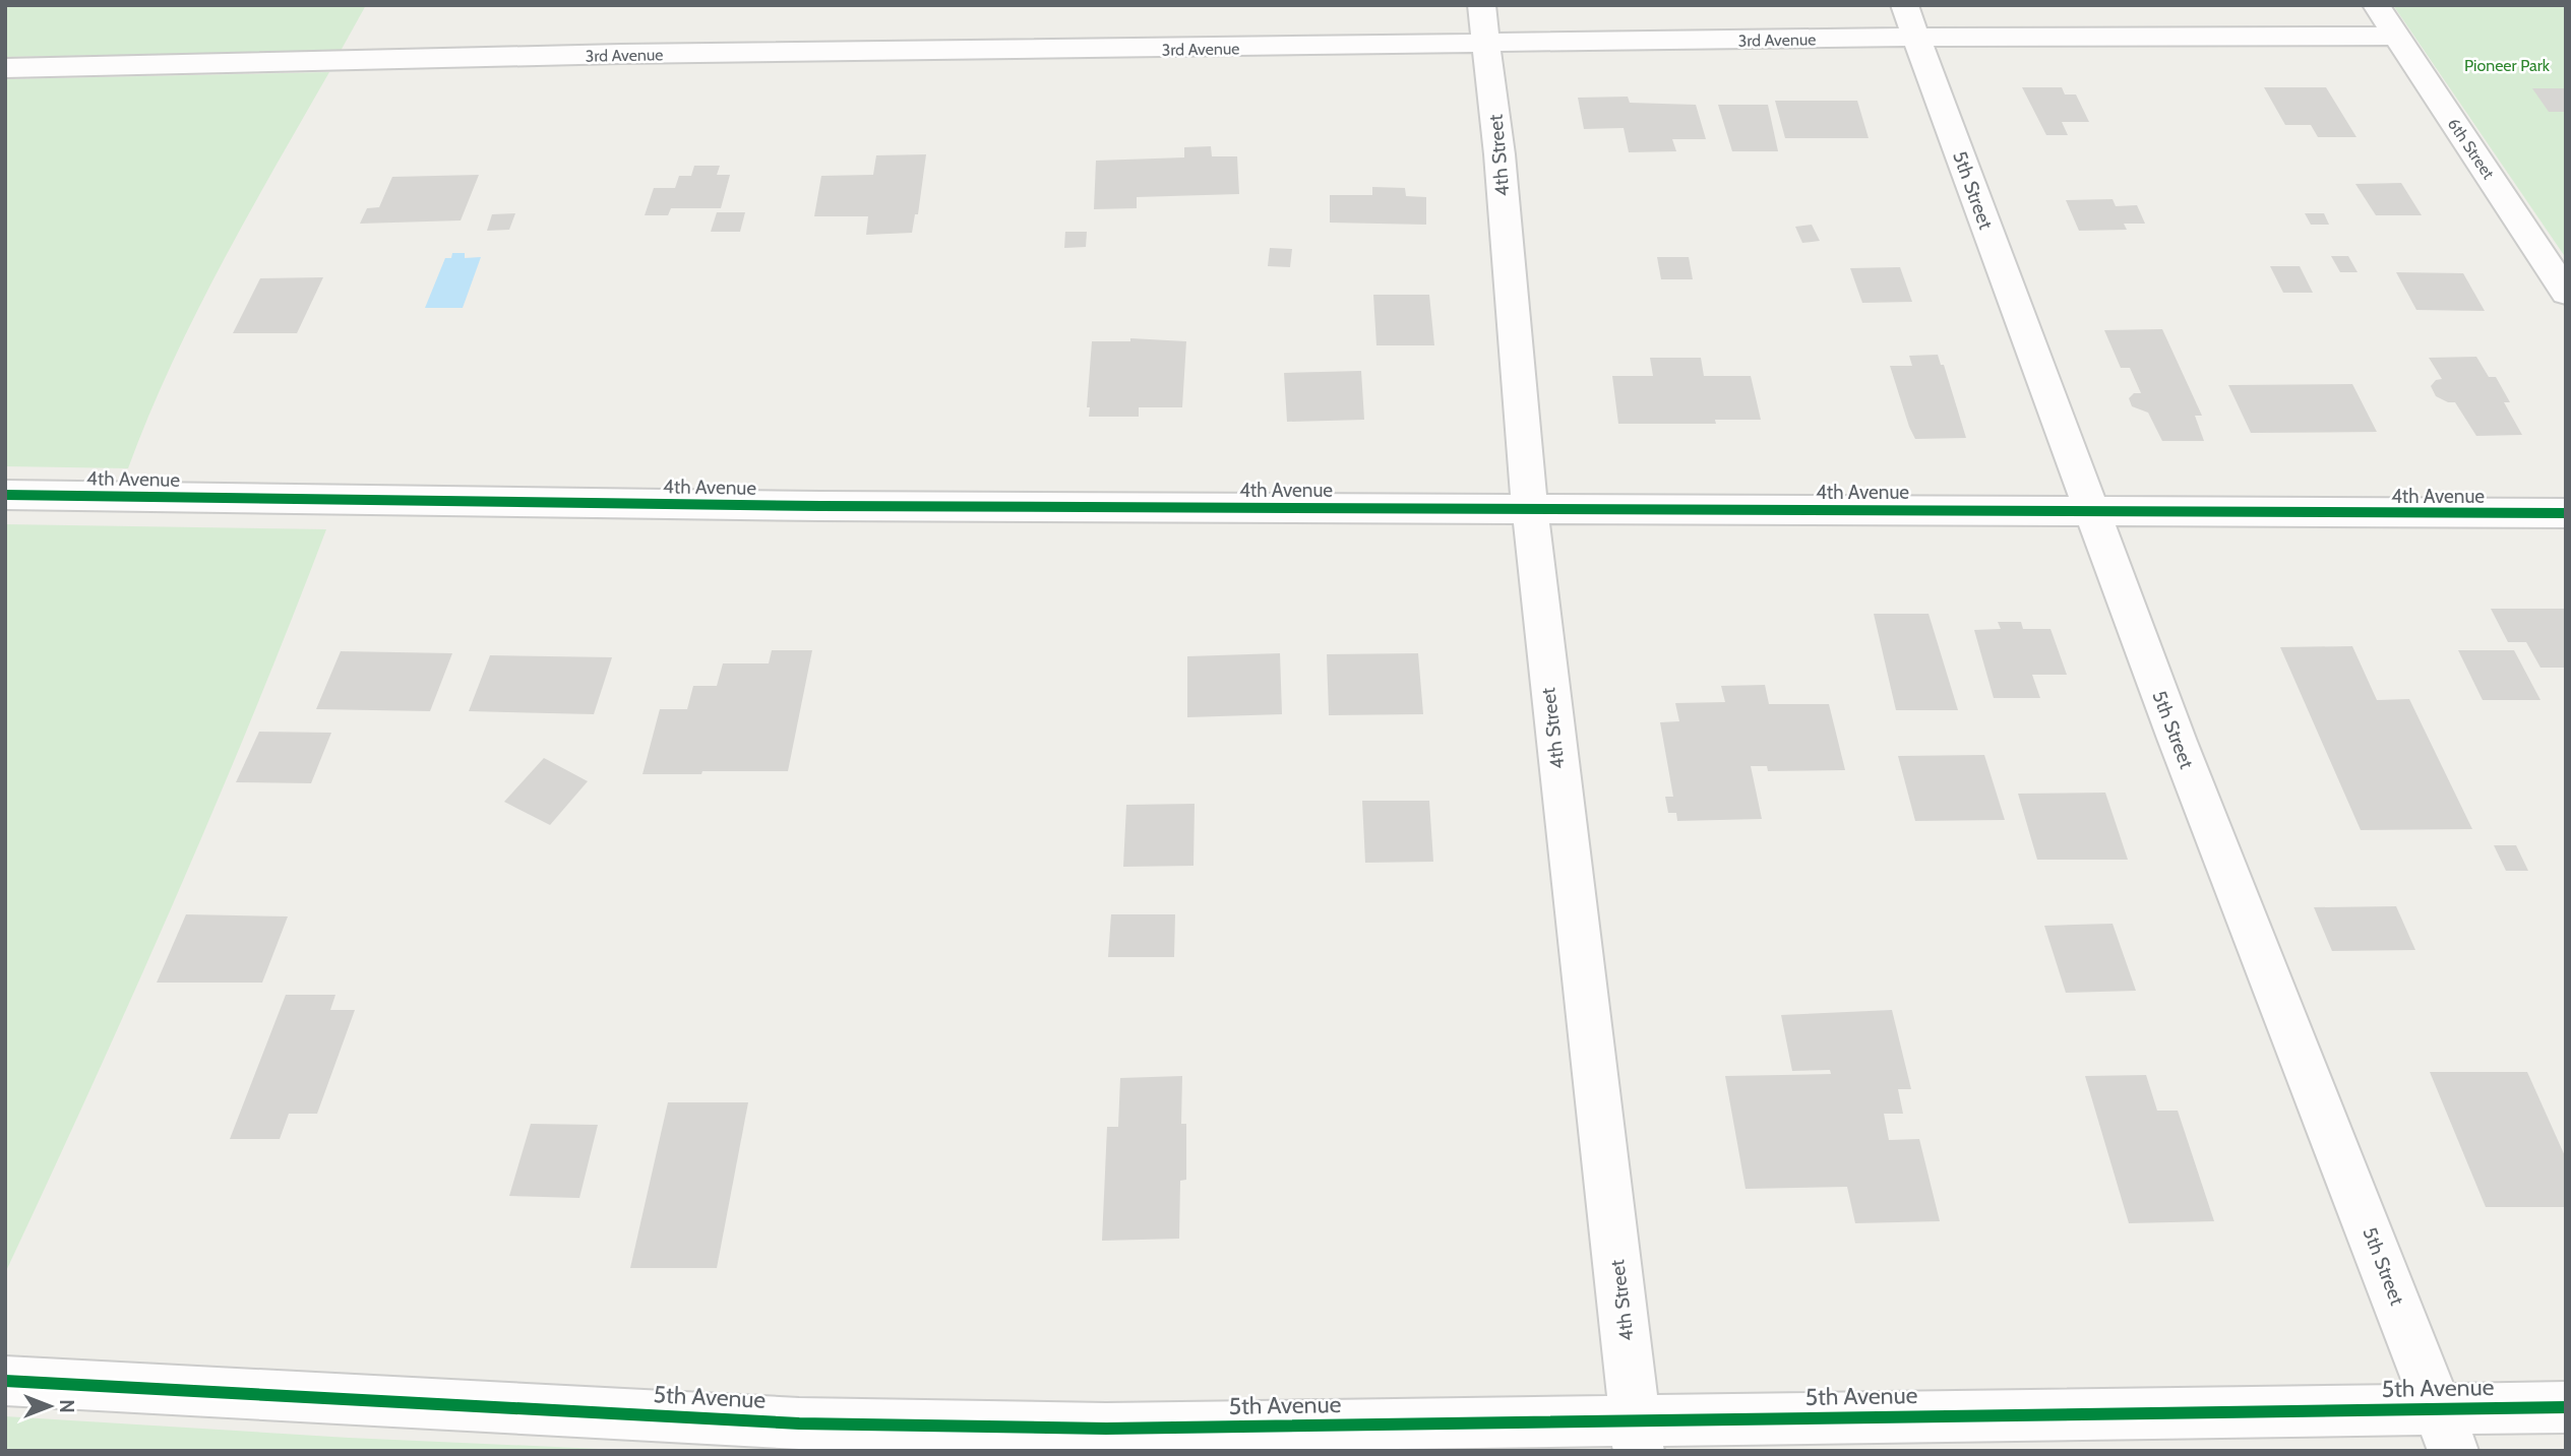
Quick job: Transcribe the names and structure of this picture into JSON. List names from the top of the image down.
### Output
{
  "streets": {
    "street": [
      "3rd Avenue",
      "6th Street",
      "4th Street",
      "5th Street",
      "4th Avenue",
      "5th Avenue"
    ]
  },
  "crossings": [
    ["3rd Avenue", "6th Street"],
    ["3rd Avenue", "4th Street"],
    ["3rd Avenue", "5th Street"],
    ["4th Street", "4th Avenue"],
    ["4th Street", "5th Avenue"],
    ["5th Street", "4th Avenue"],
    ["5th Street", "5th Avenue"]
  ],
  "parks": ["Pioneer Park"],
  "north": "right"
}
